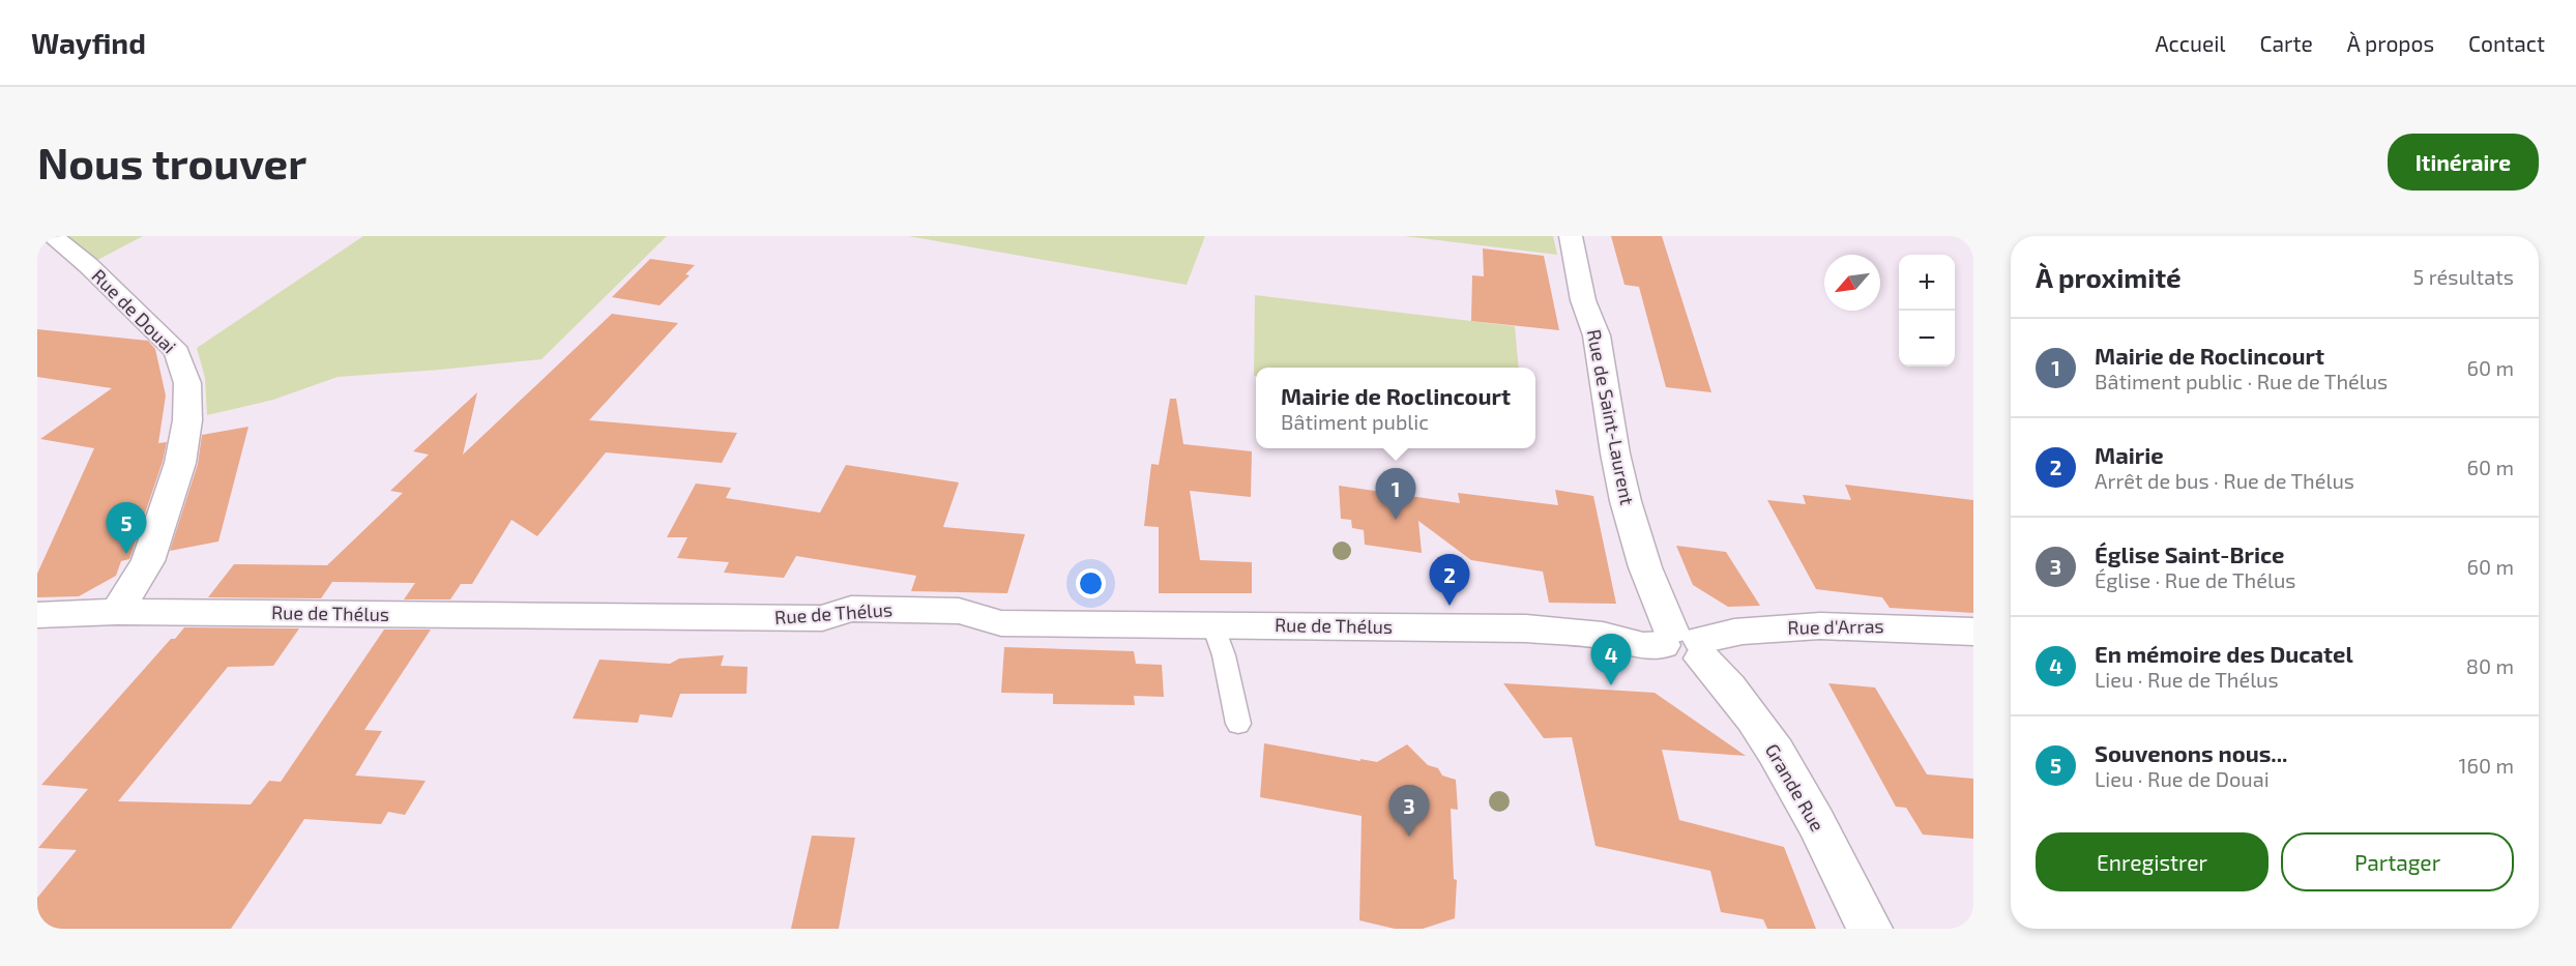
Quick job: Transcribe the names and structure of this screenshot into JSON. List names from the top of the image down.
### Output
{
  "streets": {
    "street": [
      "Rue de Douai",
      "Rue de Saint-Laurent",
      "Rue de Thélus",
      "Rue d'Arras",
      "Grande Rue"
    ]
  },
  "crossings": [
    ["Rue de Douai", "Rue de Thélus"],
    ["Rue de Saint-Laurent", "Rue de Thélus"],
    ["Rue de Saint-Laurent", "Rue d'Arras"],
    ["Rue de Saint-Laurent", "Grande Rue"],
    ["Rue de Thélus", "Rue d'Arras"],
    ["Rue de Thélus", "Grande Rue"],
    ["Rue d'Arras", "Grande Rue"]
  ],
  "north": "bottom left",
  "page": {
    "header": "Wayfind",
    "nav": [
      "Accueil",
      "Carte",
      "À propos",
      "Contact"
    ],
    "buttons": [
      "Itinéraire",
      ["Enregistrer", "Partager"]
    ],
    "title": "Nous trouver",
    "heading": ["À proximité", "5 résultats"],
    "map_buttons": ["+", "−"],
    "list": [
      {
        "mark": "1",
        "name": "Mairie de Roclincourt",
        "note": "Bâtiment public · Rue de Thélus",
        "value": "60 m"
      },
      {
        "mark": "2",
        "name": "Mairie",
        "note": "Arrêt de bus · Rue de Thélus",
        "value": "60 m"
      },
      {
        "mark": "3",
        "name": "Église Saint-Brice",
        "note": "Église · Rue de Thélus",
        "value": "60 m"
      },
      {
        "mark": "4",
        "name": "En mémoire des Ducatel",
        "note": "Lieu · Rue de Thélus",
        "value": "80 m"
      },
      {
        "mark": "5",
        "name": "Souvenons nous...",
        "note": "Lieu · Rue de Douai",
        "value": "160 m"
      }
    ],
    "popup": ["Mairie de Roclincourt", "Bâtiment public"],
    "pins": [
      "1",
      "5",
      "2",
      "4",
      "3"
    ]
  }
}
